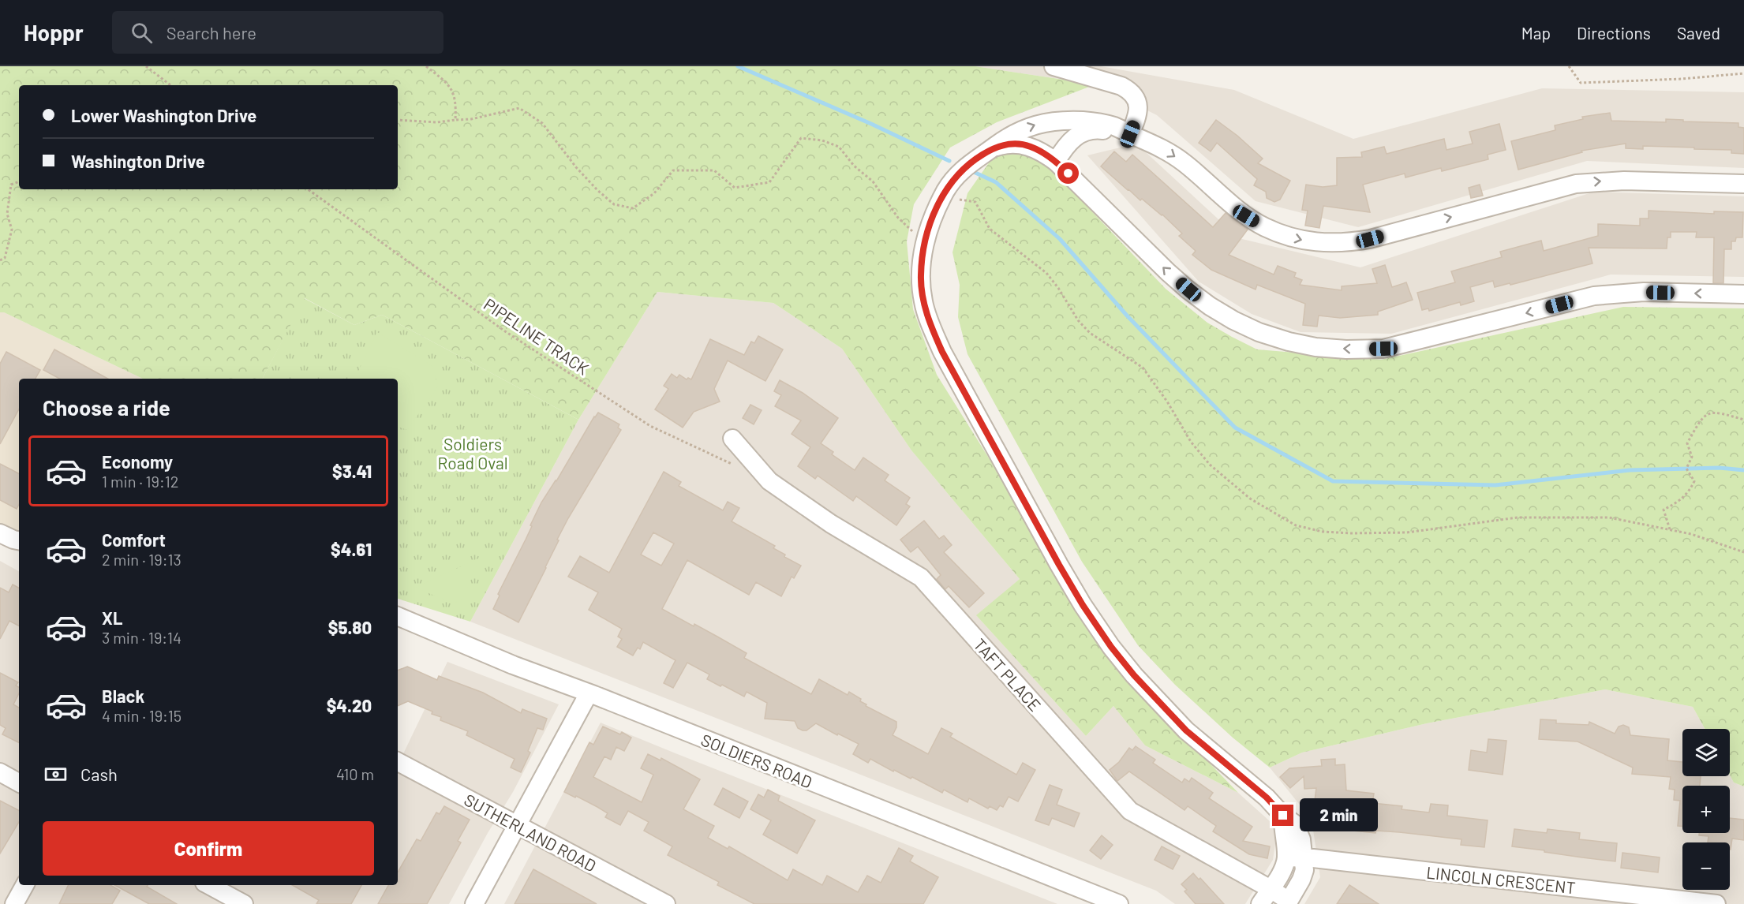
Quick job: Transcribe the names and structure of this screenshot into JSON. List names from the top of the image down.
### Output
{
  "streets": {
    "street": [
      "TAFT PLACE",
      "SOLDIERS ROAD",
      "SUTHERLAND ROAD",
      "LINCOLN CRESCENT"
    ],
    "path": ["PIPELINE TRACK"]
  },
  "parks": ["Soldiers Road Oval"],
  "page": {
    "header": "Hoppr",
    "search": "Search here",
    "nav": ["Map", "Directions", "Saved"],
    "banner": ["Lower Washington Drive", "Washington Drive"],
    "heading": "Choose a ride",
    "list": [
      {
        "name": "Economy",
        "note": "1 min · 19:12",
        "value": "$3.41"
      },
      {
        "name": "Comfort",
        "note": "2 min · 19:13",
        "value": "$4.61"
      },
      {
        "name": "XL",
        "note": "3 min · 19:14",
        "value": "$5.80"
      },
      {
        "name": "Black",
        "note": "4 min · 19:15",
        "value": "$4.20"
      }
    ],
    "map_buttons": ["+", "−"],
    "pay": ["Cash", "410 m"],
    "bubble": "2 min",
    "buttons": "Confirm"
  }
}
